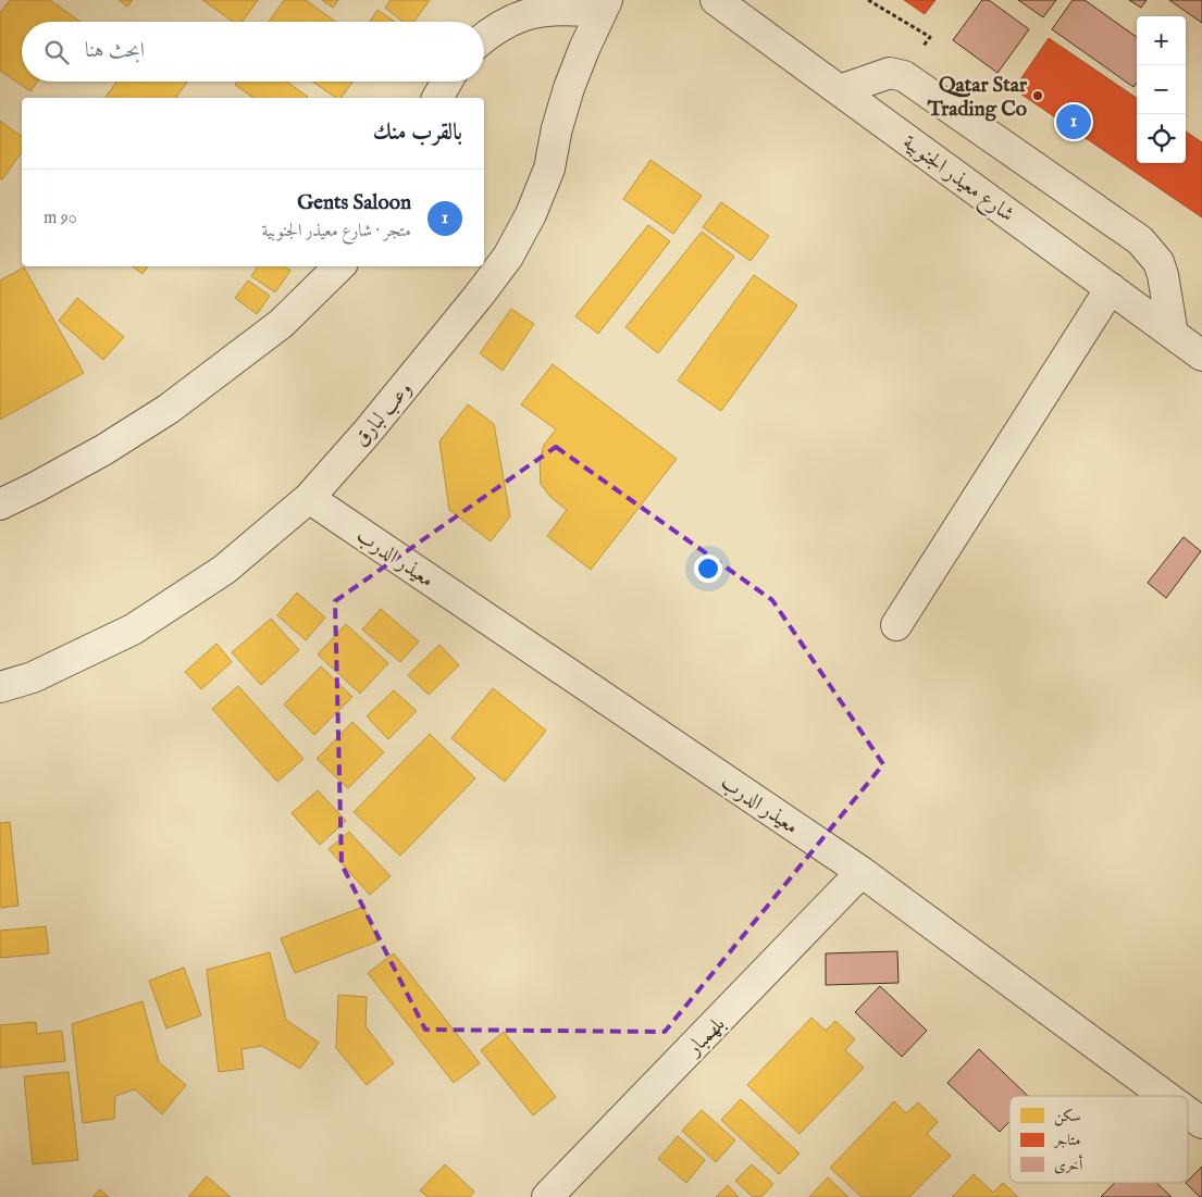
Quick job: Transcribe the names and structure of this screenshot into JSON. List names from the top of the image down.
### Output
{
  "streets": {
    "street": [
      "شارع معيذر الجنوبية",
      "وعب لبارق",
      "معيذر الدرب",
      "بلهمبار"
    ]
  },
  "crossings": [
    ["وعب لبارق", "معيذر الدرب"],
    ["معيذر الدرب", "بلهمبار"]
  ],
  "places": ["Qatar Star Trading Co"],
  "legend": ["سكن", "متاجر", "أخرى"],
  "page": {
    "map_buttons": ["+", "−"],
    "search": "ابحث هنا",
    "heading": "بالقرب منك",
    "pins": "1",
    "list": [
      {
        "mark": "1",
        "name": "Gents Saloon",
        "note": "متجر · شارع معيذر الجنوبية",
        "value": "90 m"
      }
    ]
  }
}
